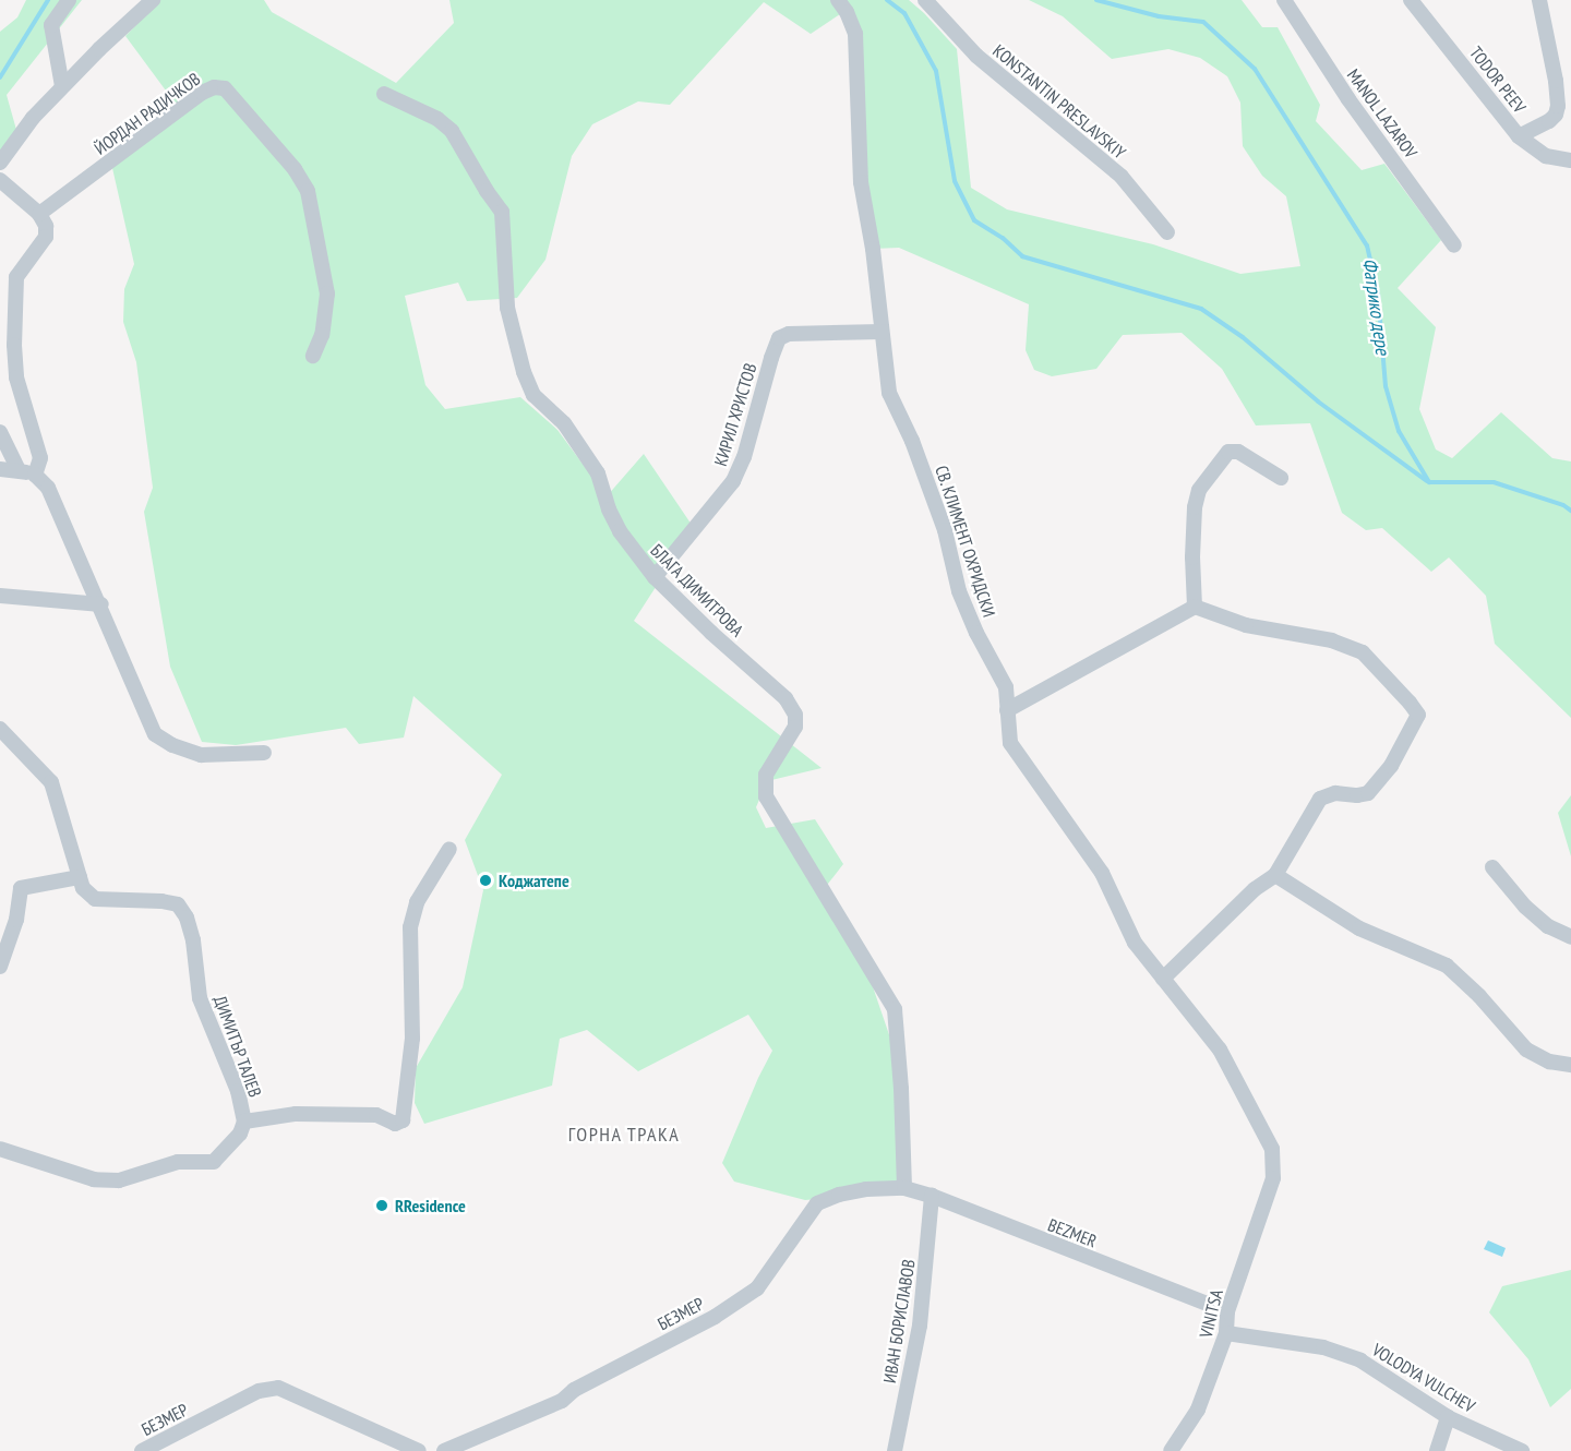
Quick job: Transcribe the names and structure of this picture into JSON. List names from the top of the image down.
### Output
{
  "streets": {
    "street": [
      "TODOR PEEV",
      "KONSTANTIN PRESLAVSKIY",
      "ЙОРДАН РАДИЧКОВ",
      "MANOL LAZAROV",
      "КИРИЛ ХРИСТОВ",
      "СВ. КЛИМЕНТ ОХРИДСКИ",
      "БЛАГА ДИМИТРОВА",
      "ДИМИТЪР ТАЛЕВ",
      "BEZMER",
      "БЕЗМЕР",
      "VINITSA",
      "ИВАН БОРИСЛАВОВ",
      "VOLODYA VULCHEV"
    ]
  },
  "crossings": [
    ["КИРИЛ ХРИСТОВ", "СВ. КЛИМЕНТ ОХРИДСКИ"],
    ["КИРИЛ ХРИСТОВ", "БЛАГА ДИМИТРОВА"],
    ["СВ. КЛИМЕНТ ОХРИДСКИ", "VINITSA"],
    ["БЛАГА ДИМИТРОВА", "BEZMER"],
    ["БЛАГА ДИМИТРОВА", "БЕЗМЕР"],
    ["BEZMER", "БЕЗМЕР"],
    ["BEZMER", "VINITSA"],
    ["BEZMER", "ИВАН БОРИСЛАВОВ"],
    ["VINITSA", "VOLODYA VULCHEV"]
  ],
  "districts": ["ГОРНА ТРАКА"],
  "water": ["Фатрико дере"],
  "places": ["Коджатепе", "RResidence"]
}
